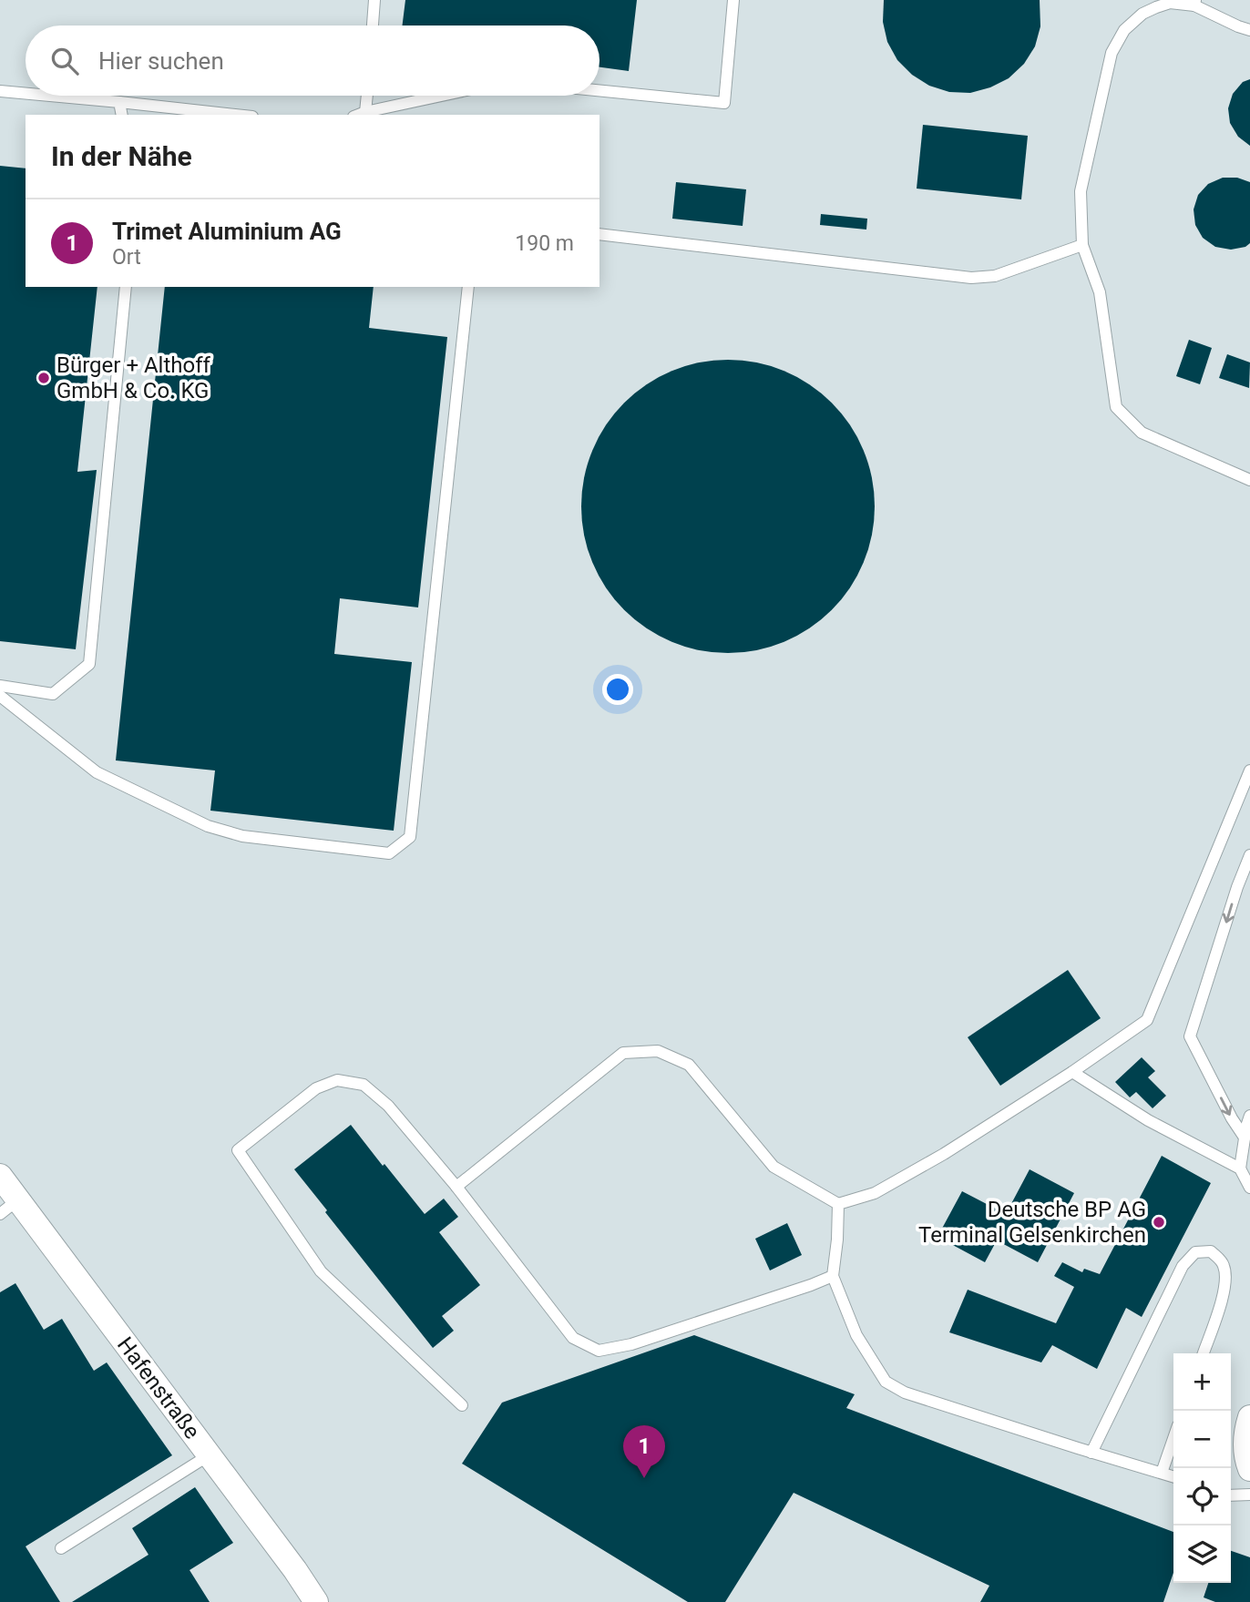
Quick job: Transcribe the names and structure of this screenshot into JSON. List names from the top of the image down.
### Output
{
  "streets": {
    "street": ["Hafenstraße"]
  },
  "places": ["Bürger + Althoff GmbH & Co. KG", "Deutsche BP AG Terminal Gelsenkirchen"],
  "page": {
    "search": "Hier suchen",
    "heading": "In der Nähe",
    "list": [
      {
        "mark": "1",
        "name": "Trimet Aluminium AG",
        "note": "Ort",
        "value": "190 m"
      }
    ],
    "map_buttons": ["+", "−"],
    "pins": "1"
  }
}
